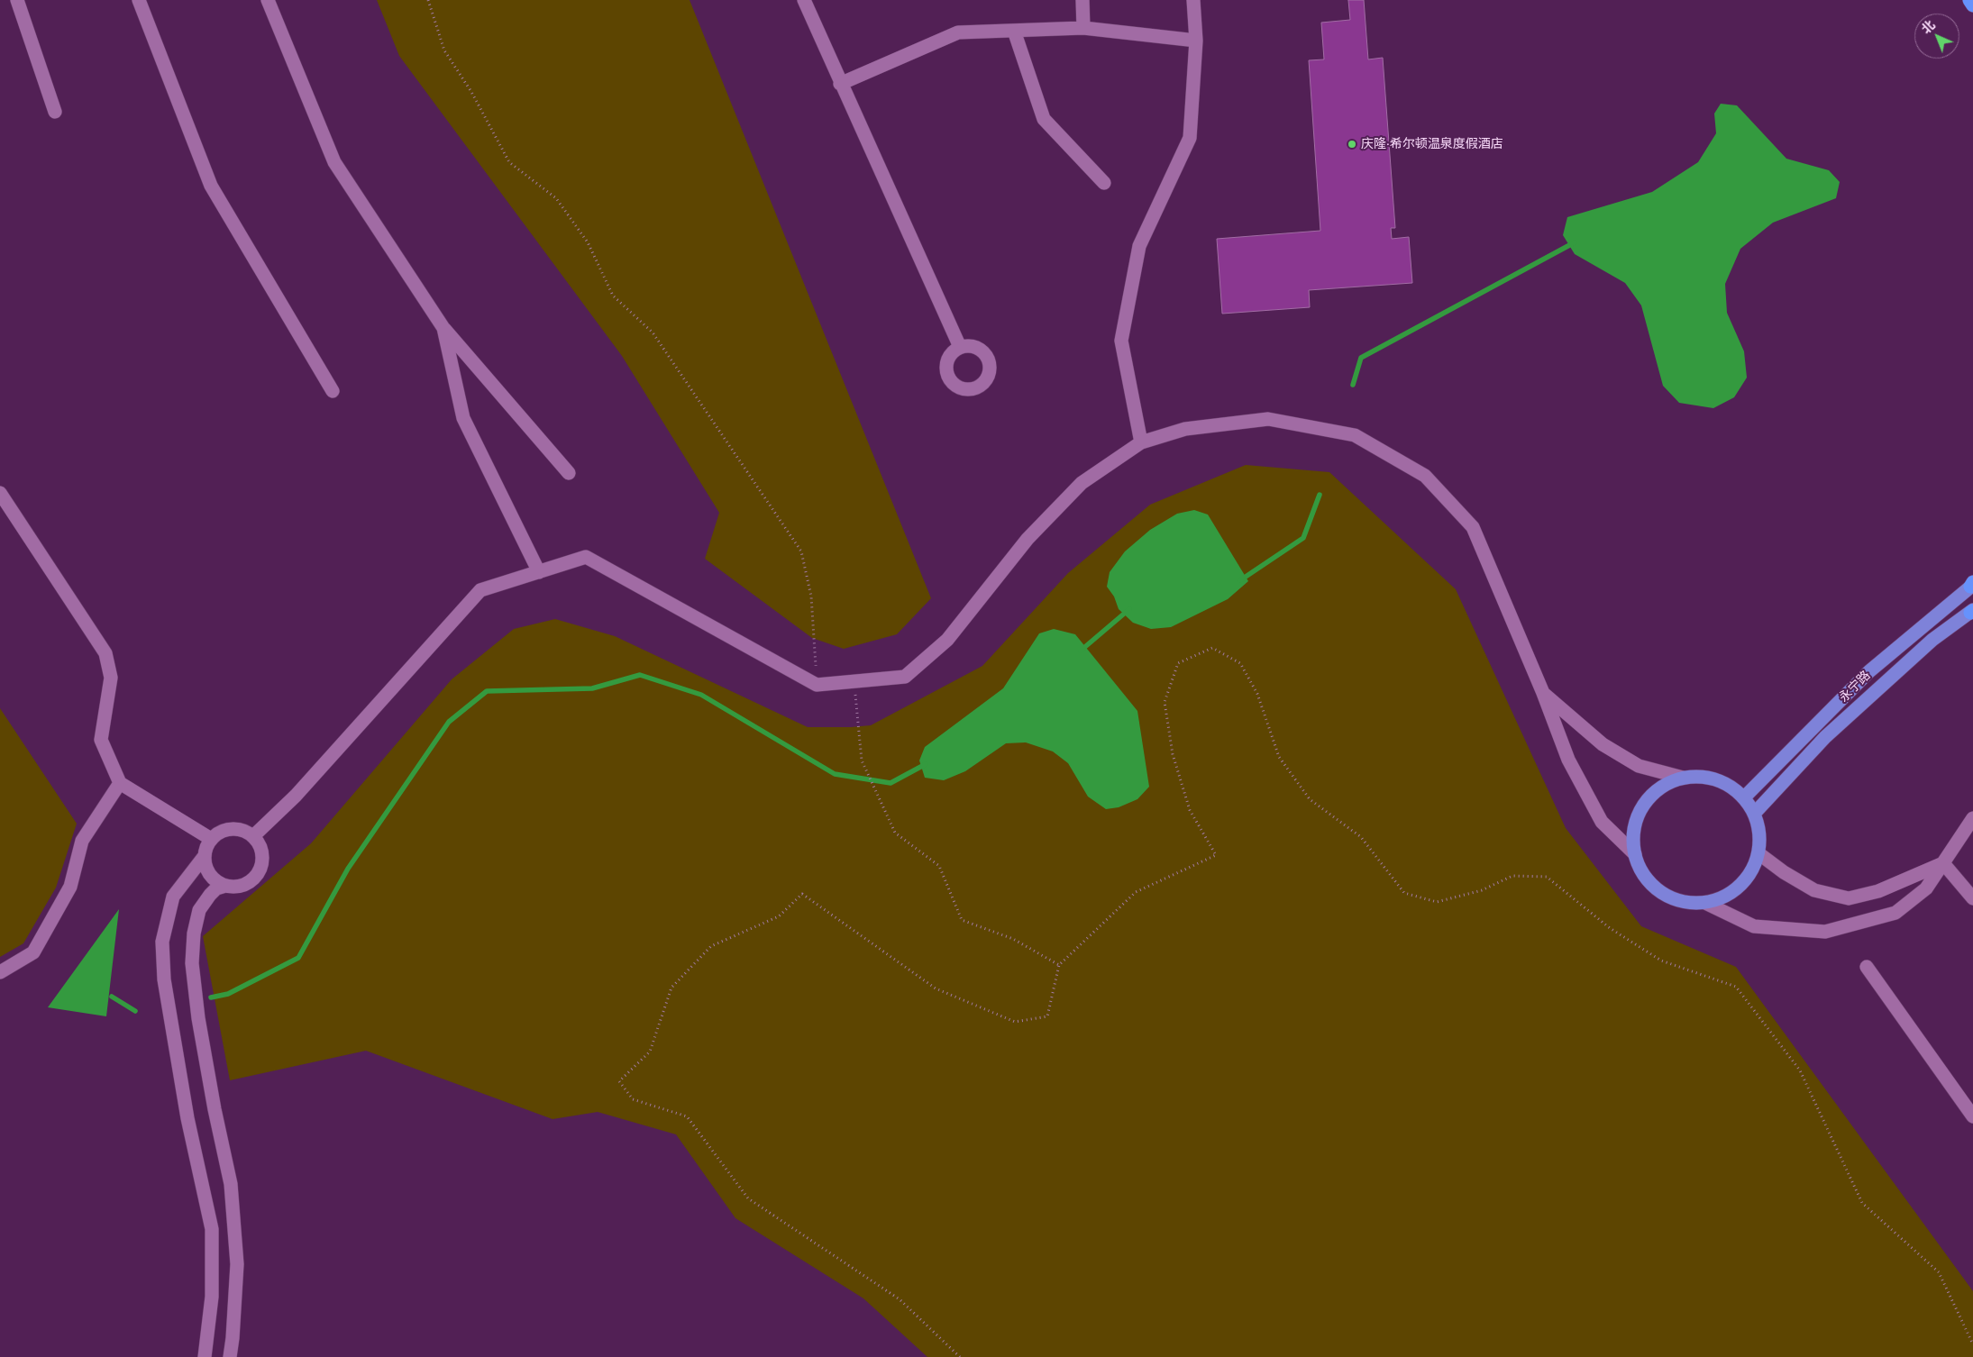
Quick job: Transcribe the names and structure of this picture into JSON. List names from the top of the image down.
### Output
{
  "streets": {
    "main road": ["永宁路"]
  },
  "places": ["庆隆·希尔顿温泉度假酒店"],
  "north": "top left"
}
